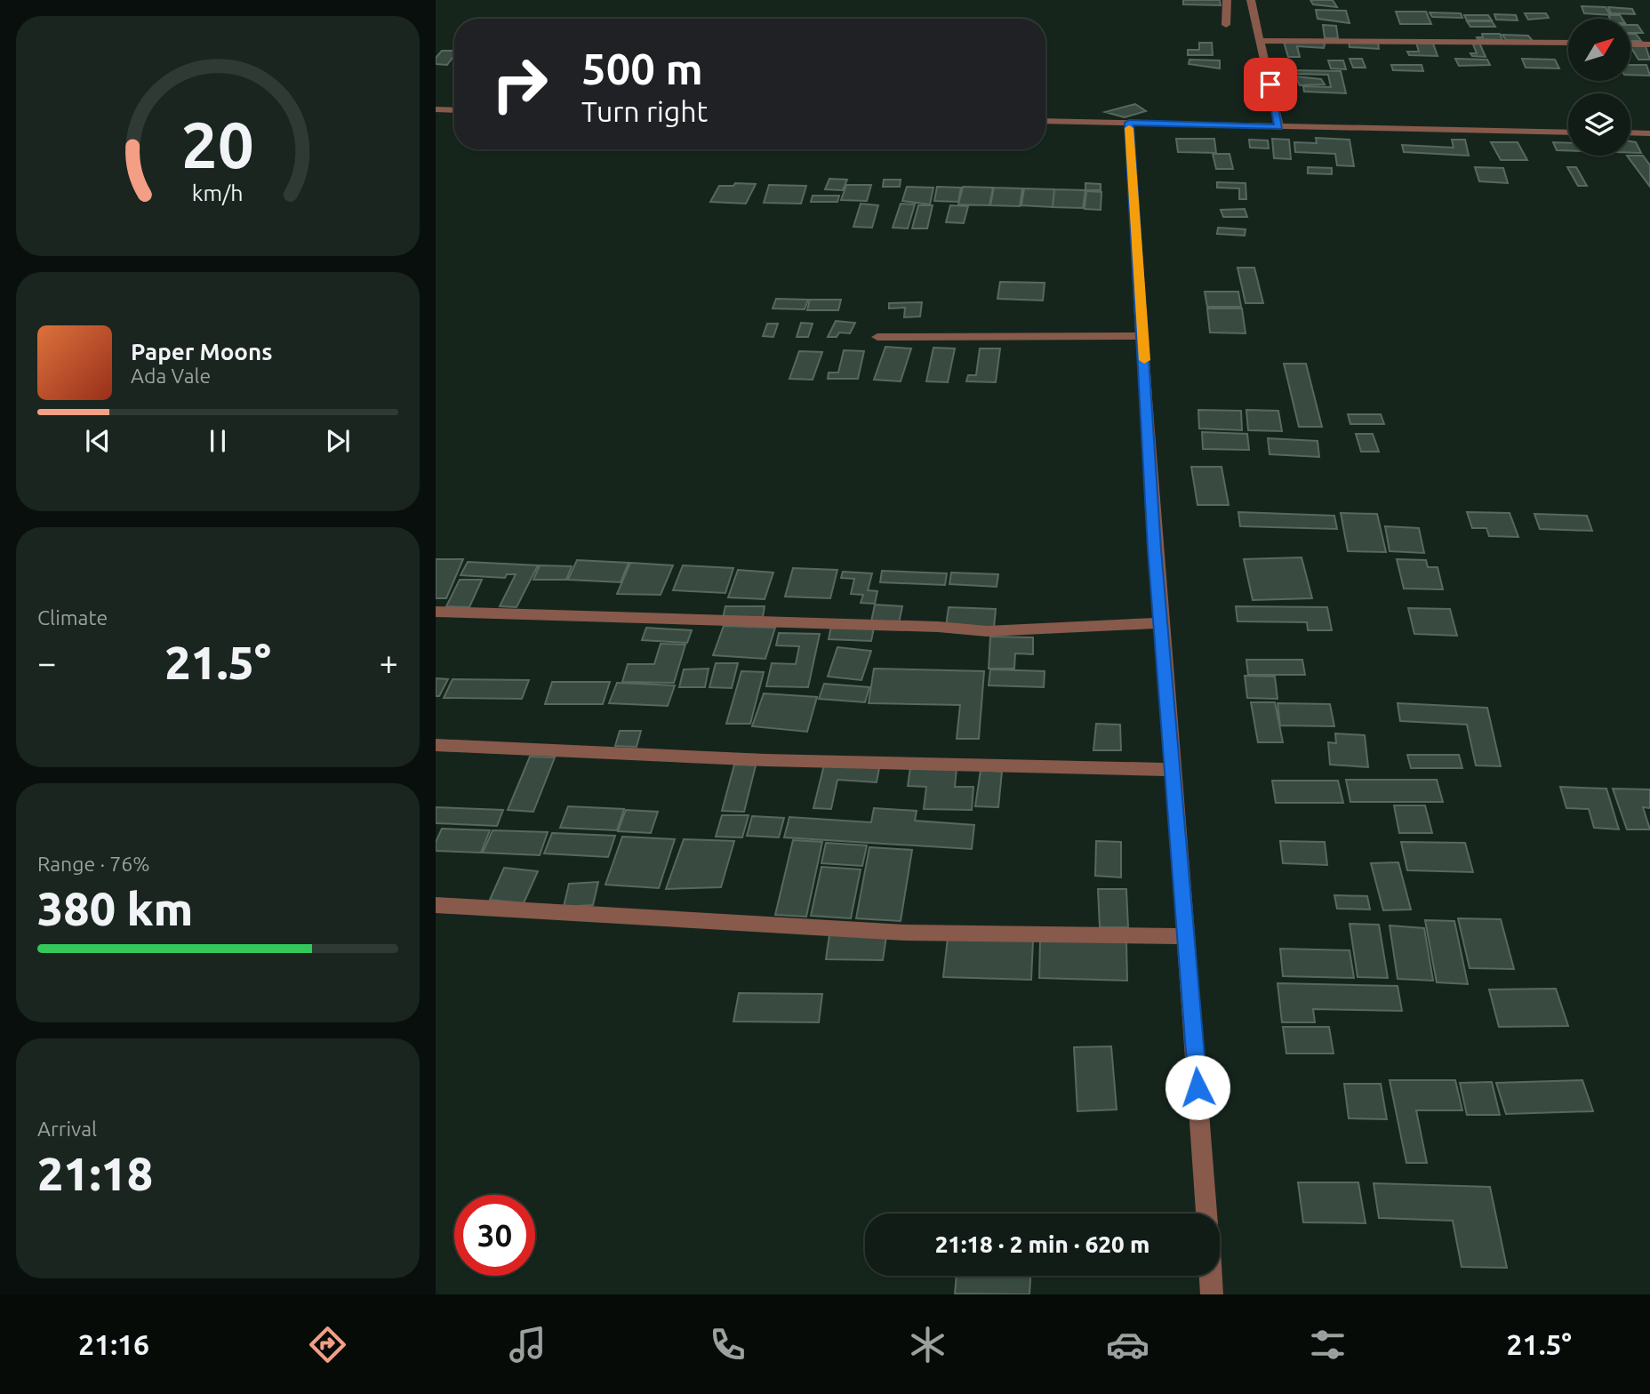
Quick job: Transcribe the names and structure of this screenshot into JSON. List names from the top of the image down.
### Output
{
  "north": "top right",
  "page": {
    "turn": ["500 m", "Turn right"],
    "song": ["Paper Moons", "Ada Vale"],
    "tile": [
      "Climate",
      ["Range · 76%", "380 km"],
      ["Arrival", "21:18"]
    ],
    "heat": ["−", "21.5°", "+"],
    "limit": "30",
    "trip": "21:18 · 2 min · 620 m",
    "tabs": ["21:16", "21.5°"],
    "gauge": ["20", "km/h"]
  }
}
